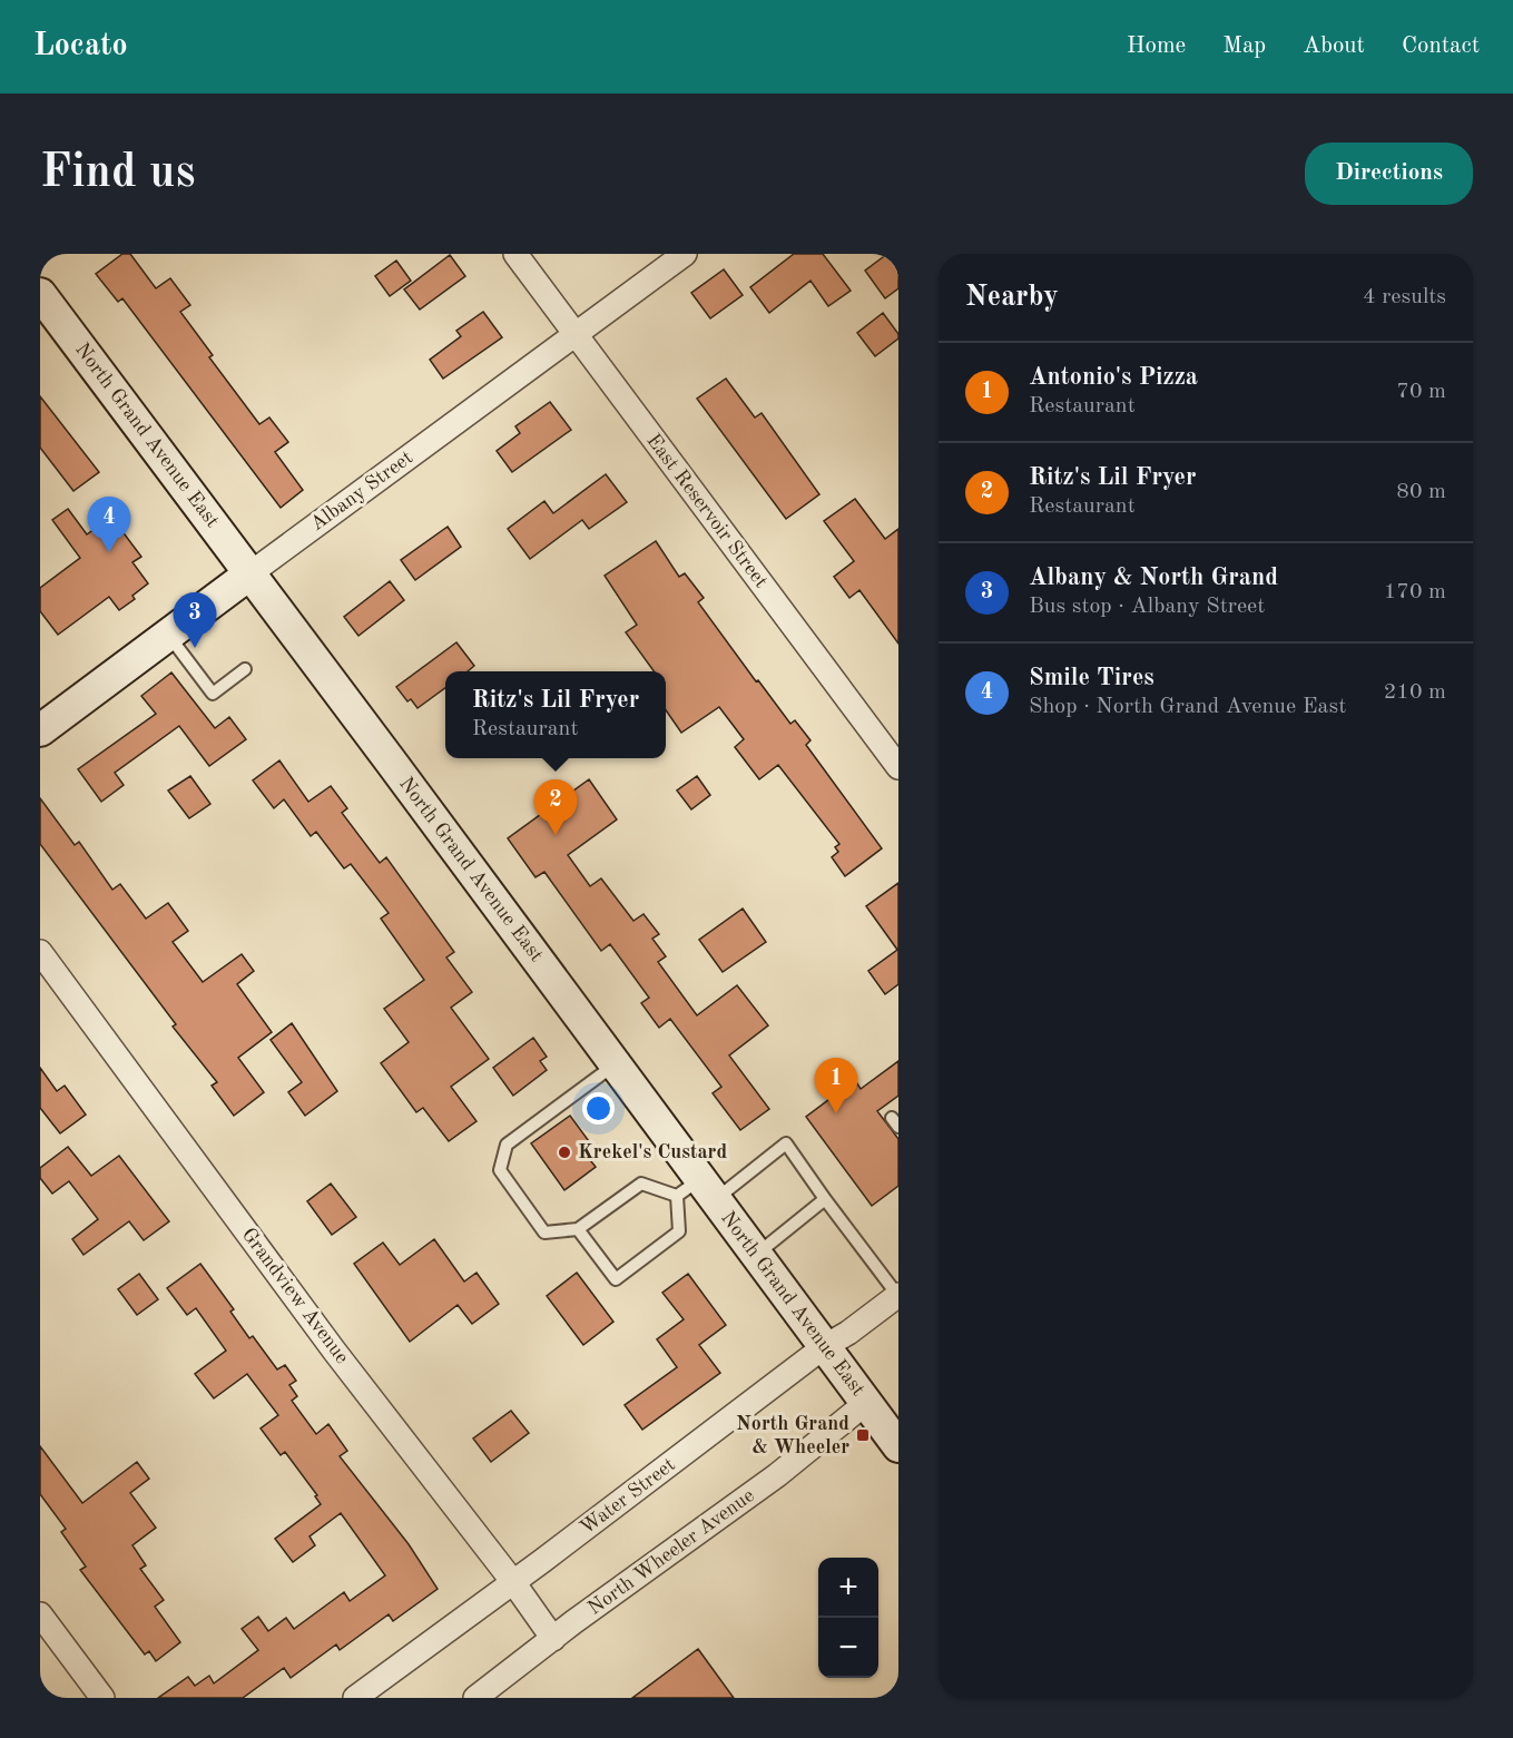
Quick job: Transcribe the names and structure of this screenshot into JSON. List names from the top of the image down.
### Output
{
  "streets": {
    "street": [
      "North Grand Avenue East",
      "Albany Street",
      "East Reservoir Street",
      "Grandview Avenue",
      "Water Street",
      "North Wheeler Avenue"
    ]
  },
  "crossings": [
    ["North Grand Avenue East", "Albany Street"],
    ["North Grand Avenue East", "Water Street"],
    ["North Grand Avenue East", "North Wheeler Avenue"],
    ["Albany Street", "East Reservoir Street"],
    ["Grandview Avenue", "Water Street"],
    ["Grandview Avenue", "North Wheeler Avenue"]
  ],
  "places": {
    "other": ["Krekel's Custard"],
    "transit": ["North Grand & Wheeler"]
  },
  "page": {
    "header": "Locato",
    "nav": [
      "Home",
      "Map",
      "About",
      "Contact"
    ],
    "buttons": "Directions",
    "title": "Find us",
    "heading": ["Nearby", "4 results"],
    "list": [
      {
        "mark": "1",
        "name": "Antonio's Pizza",
        "note": "Restaurant",
        "value": "70 m"
      },
      {
        "mark": "2",
        "name": "Ritz's Lil Fryer",
        "note": "Restaurant",
        "value": "80 m"
      },
      {
        "mark": "3",
        "name": "Albany & North Grand",
        "note": "Bus stop · Albany Street",
        "value": "170 m"
      },
      {
        "mark": "4",
        "name": "Smile Tires",
        "note": "Shop · North Grand Avenue East",
        "value": "210 m"
      }
    ],
    "pins": [
      "4",
      "3",
      "2",
      "1"
    ],
    "popup": ["Ritz's Lil Fryer", "Restaurant"],
    "map_buttons": ["+", "−"]
  }
}
